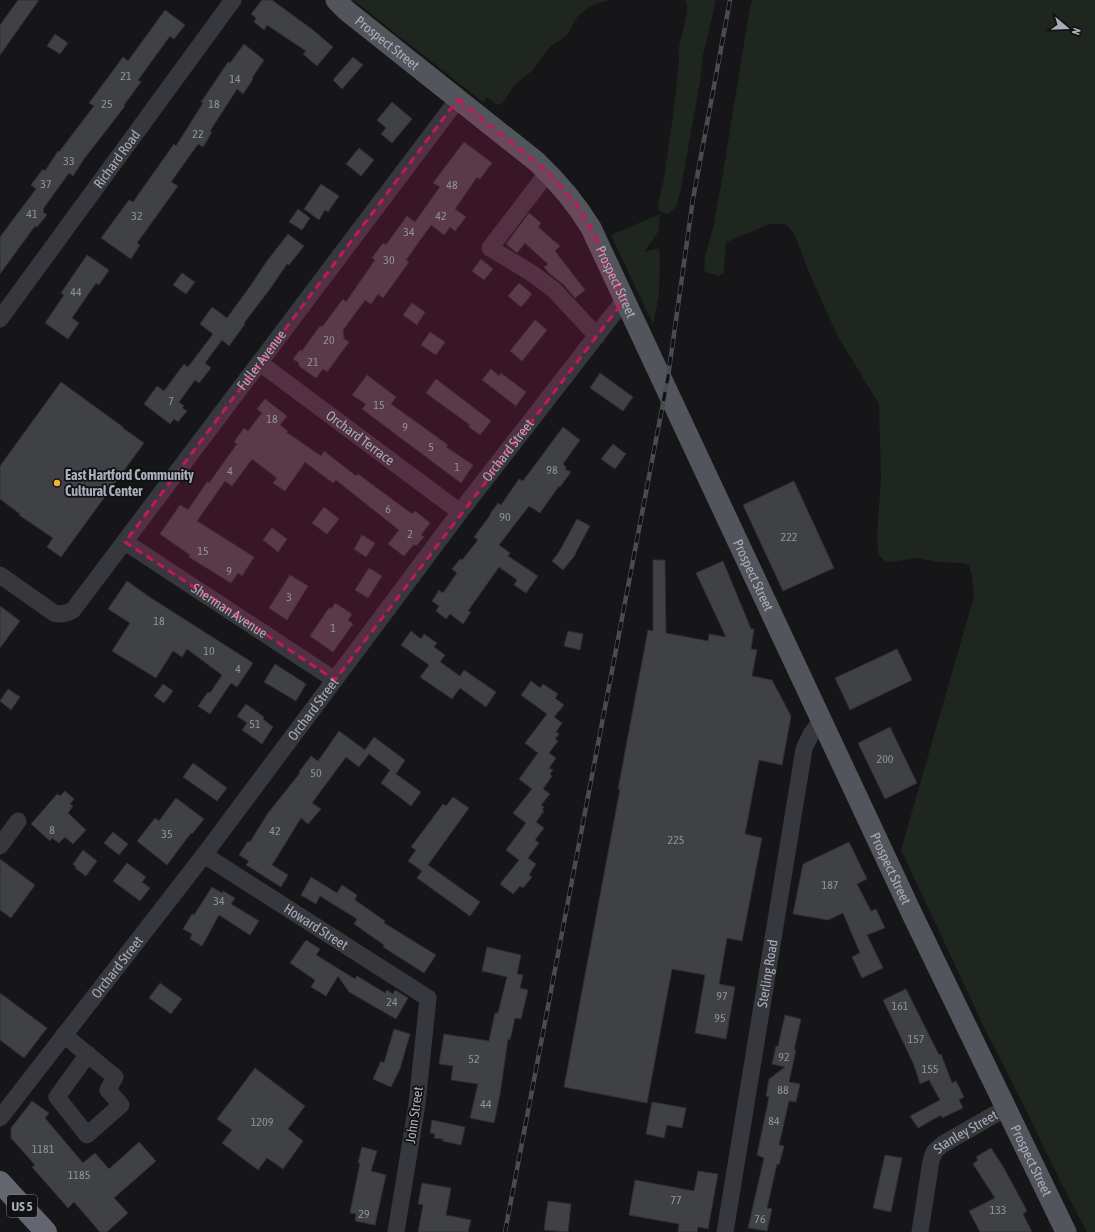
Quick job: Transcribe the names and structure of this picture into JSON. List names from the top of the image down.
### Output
{
  "streets": {
    "highway": ["US 5"],
    "main road": ["Prospect Street"],
    "street": [
      "Richard Road",
      "Fuller Avenue",
      "Orchard Terrace",
      "Orchard Street",
      "Sherman Avenue",
      "Howard Street",
      "Sterling Road",
      "John Street",
      "Stanley Street"
    ]
  },
  "crossings": [
    ["Prospect Street", "Fuller Avenue"],
    ["Prospect Street", "Orchard Street"],
    ["Prospect Street", "Sterling Road"],
    ["Prospect Street", "Stanley Street"],
    ["Fuller Avenue", "Orchard Terrace"],
    ["Fuller Avenue", "Sherman Avenue"],
    ["Orchard Terrace", "Orchard Street"],
    ["Orchard Street", "Sherman Avenue"],
    ["Orchard Street", "Howard Street"],
    ["Howard Street", "John Street"]
  ],
  "places": ["East Hartford Community Cultural Center"],
  "house_numbers": [
    "21",
    "14",
    "25",
    "18",
    "22",
    "33",
    "37",
    "48",
    "41",
    "32",
    "42",
    "34",
    "30",
    "44",
    "20",
    "21",
    "7",
    "15",
    "18",
    "9",
    "5",
    "1",
    "98",
    "4",
    "6",
    "90",
    "2",
    "222",
    "15",
    "9",
    "3",
    "18",
    "1",
    "10",
    "4",
    "51",
    "200",
    "50",
    "8",
    "42",
    "35",
    "225",
    "187",
    "34",
    "97",
    "24",
    "161",
    "95",
    "157",
    "92",
    "52",
    "155",
    "88",
    "44",
    "84",
    "1209",
    "1181",
    "1185",
    "77",
    "133",
    "29",
    "76"
  ],
  "north": "right"
}
